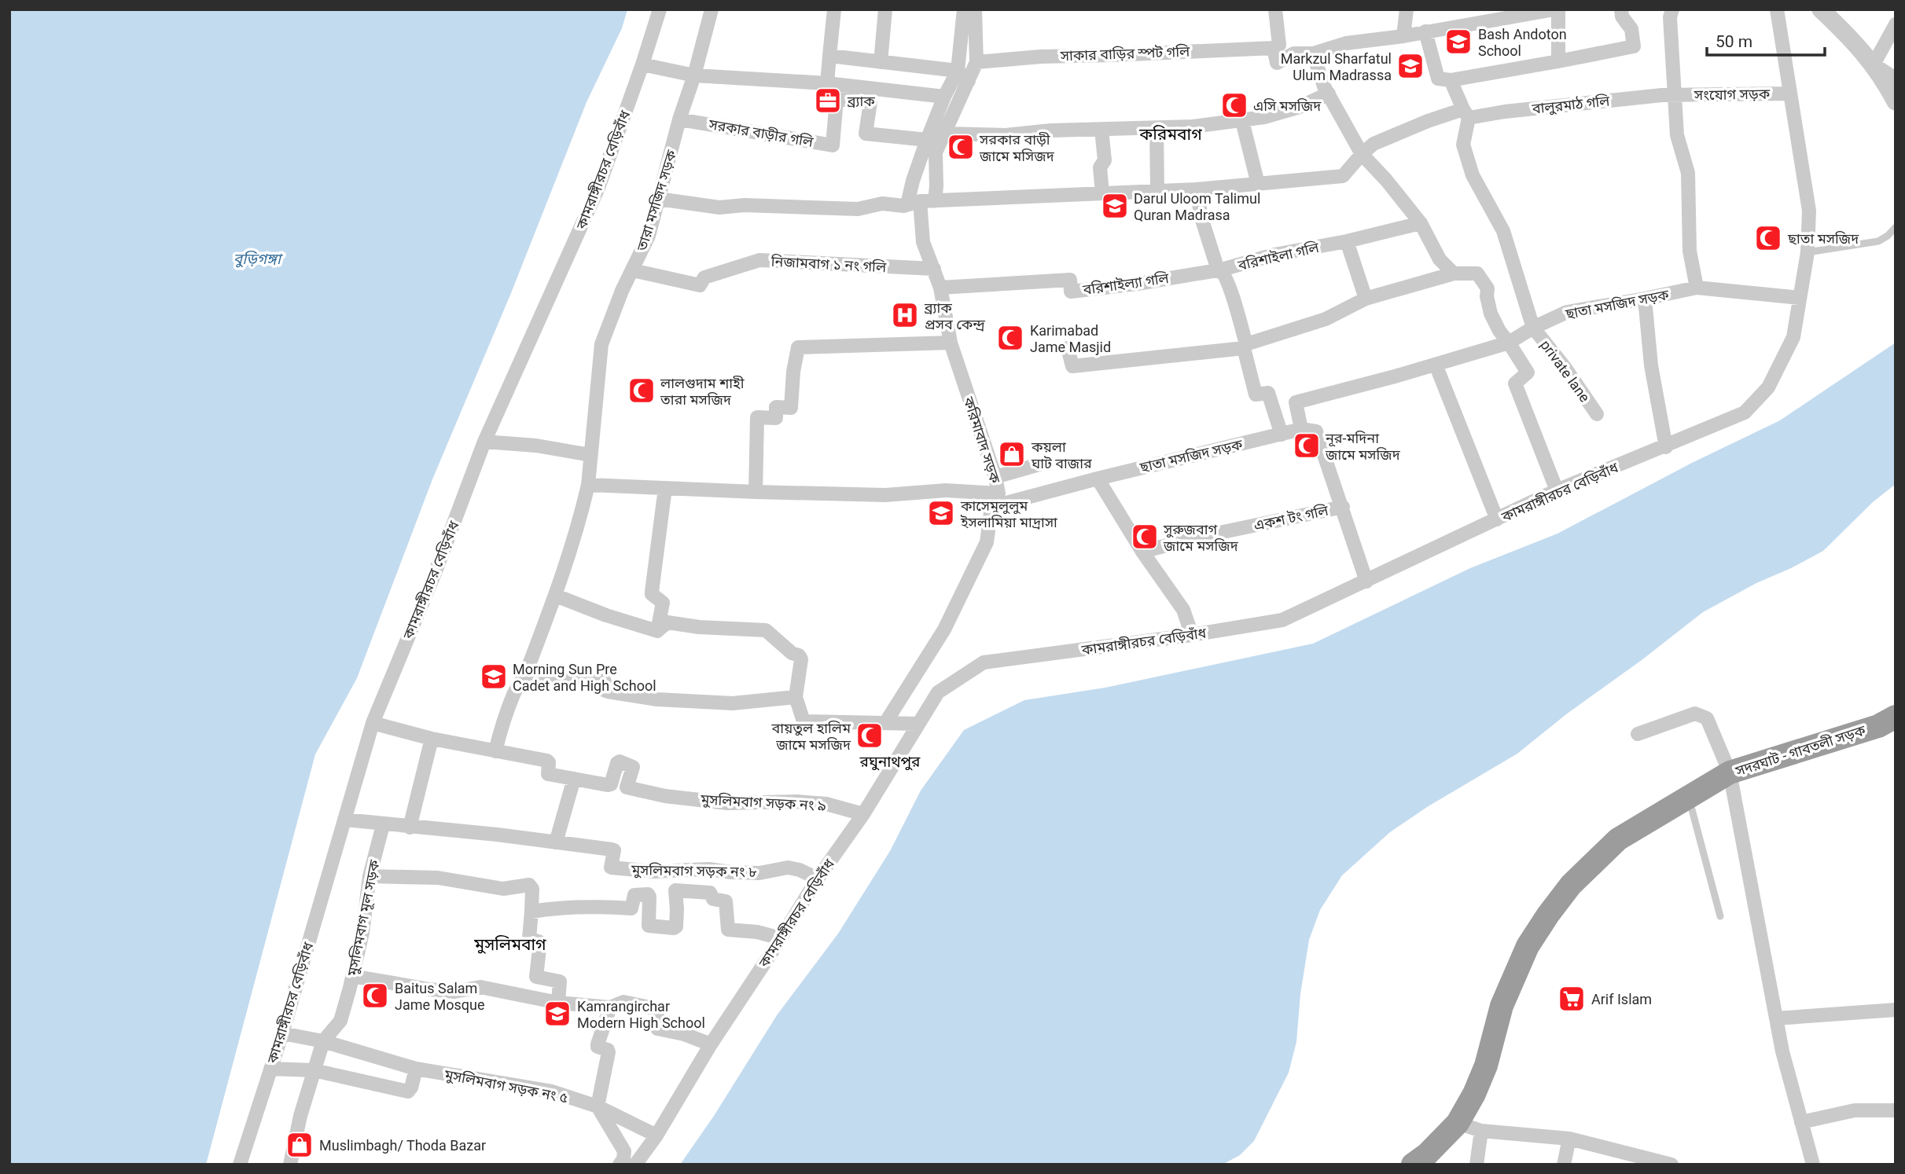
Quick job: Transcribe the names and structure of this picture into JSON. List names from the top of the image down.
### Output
{
  "streets": {
    "highway": ["সদরঘাট - গাবতলী সড়ক"],
    "street": [
      "সাকার বাড়ির স্পট গলি",
      "সংযোগ সড়ক",
      "বালুরমাঠ গলি",
      "সরকার বাড়ীর গলি",
      "কামরাঙ্গীরচর বেড়িবাঁধ",
      "তারা মসজিদ সড়ক",
      "বরিশাইলা গলি",
      "নিজামবাগ ১ নং গলি",
      "বরিশাইল্যা গলি",
      "ছাতা মসজিদ সড়ক",
      "private lane",
      "করিমাবাদ সড়ক",
      "একশ টং গলি",
      "মুসলিমবাগ সড়ক নং ৯",
      "মুসলিমবাগ সড়ক নং ৮",
      "মুসলিমবাগ মূল সড়ক",
      "মুসলিমবাগ সড়ক নং ৫"
    ]
  },
  "crossings": [
    ["সংযোগ সড়ক", "বালুরমাঠ গলি"],
    ["বালুরমাঠ গলি", "তারা মসজিদ সড়ক"],
    ["বালুরমাঠ গলি", "করিমাবাদ সড়ক"],
    ["সরকার বাড়ীর গলি", "তারা মসজিদ সড়ক"],
    ["কামরাঙ্গীরচর বেড়িবাঁধ", "ছাতা মসজিদ সড়ক"],
    ["কামরাঙ্গীরচর বেড়িবাঁধ", "মুসলিমবাগ সড়ক নং ৯"],
    ["কামরাঙ্গীরচর বেড়িবাঁধ", "মুসলিমবাগ সড়ক নং ৮"],
    ["কামরাঙ্গীরচর বেড়িবাঁধ", "মুসলিমবাগ সড়ক নং ৫"],
    ["তারা মসজিদ সড়ক", "নিজামবাগ ১ নং গলি"],
    ["তারা মসজিদ সড়ক", "মুসলিমবাগ সড়ক নং ৯"],
    ["বরিশাইলা গলি", "বরিশাইল্যা গলি"],
    ["বরিশাইলা গলি", "ছাতা মসজিদ সড়ক"],
    ["নিজামবাগ ১ নং গলি", "করিমাবাদ সড়ক"],
    ["বরিশাইল্যা গলি", "করিমাবাদ সড়ক"],
    ["ছাতা মসজিদ সড়ক", "private lane"],
    ["ছাতা মসজিদ সড়ক", "করিমাবাদ সড়ক"],
    ["মুসলিমবাগ সড়ক নং ৮", "মুসলিমবাগ মূল সড়ক"],
    ["মুসলিমবাগ মূল সড়ক", "মুসলিমবাগ সড়ক নং ৫"]
  ],
  "districts": ["করিমবাগ", "রঘুনাথপুর", "মুসলিমবাগ"],
  "water": ["বুড়িগঙ্গা"],
  "places": {
    "school or university": [
      "Bash Andoton School",
      "Markzul Sharfatul Ulum Madrassa",
      "Darul Uloom Talimul Quran Madrasa",
      "কাসেমুলুলুম ইসলামিয়া মাদ্রাসা",
      "Morning Sun Pre Cadet and High School",
      "Kamrangirchar Modern High School"
    ],
    "office": ["ব্র্যাক"],
    "mosque": [
      "এসি মসজিদ",
      "সরকার বাড়ী জামে মসিজদ",
      "ছাতা মসজিদ",
      "Karimabad Jame Masjid",
      "লালগুদাম শাহী তারা মসজিদ",
      "নূর-মদিনা জামে মসজিদ",
      "সুরুজবাগ জামে মসজিদ",
      "বায়তুল হালিম জামে মসজিদ",
      "Baitus Salam Jame Mosque"
    ],
    "hospital": ["ব্র্যাক প্রসব কেন্দ্র"],
    "shop": ["কয়লা ঘাট বাজার", "Muslimbagh/ Thoda Bazar"],
    "supermarket": ["Arif Islam"]
  },
  "scale_bar": "50 m"
}
